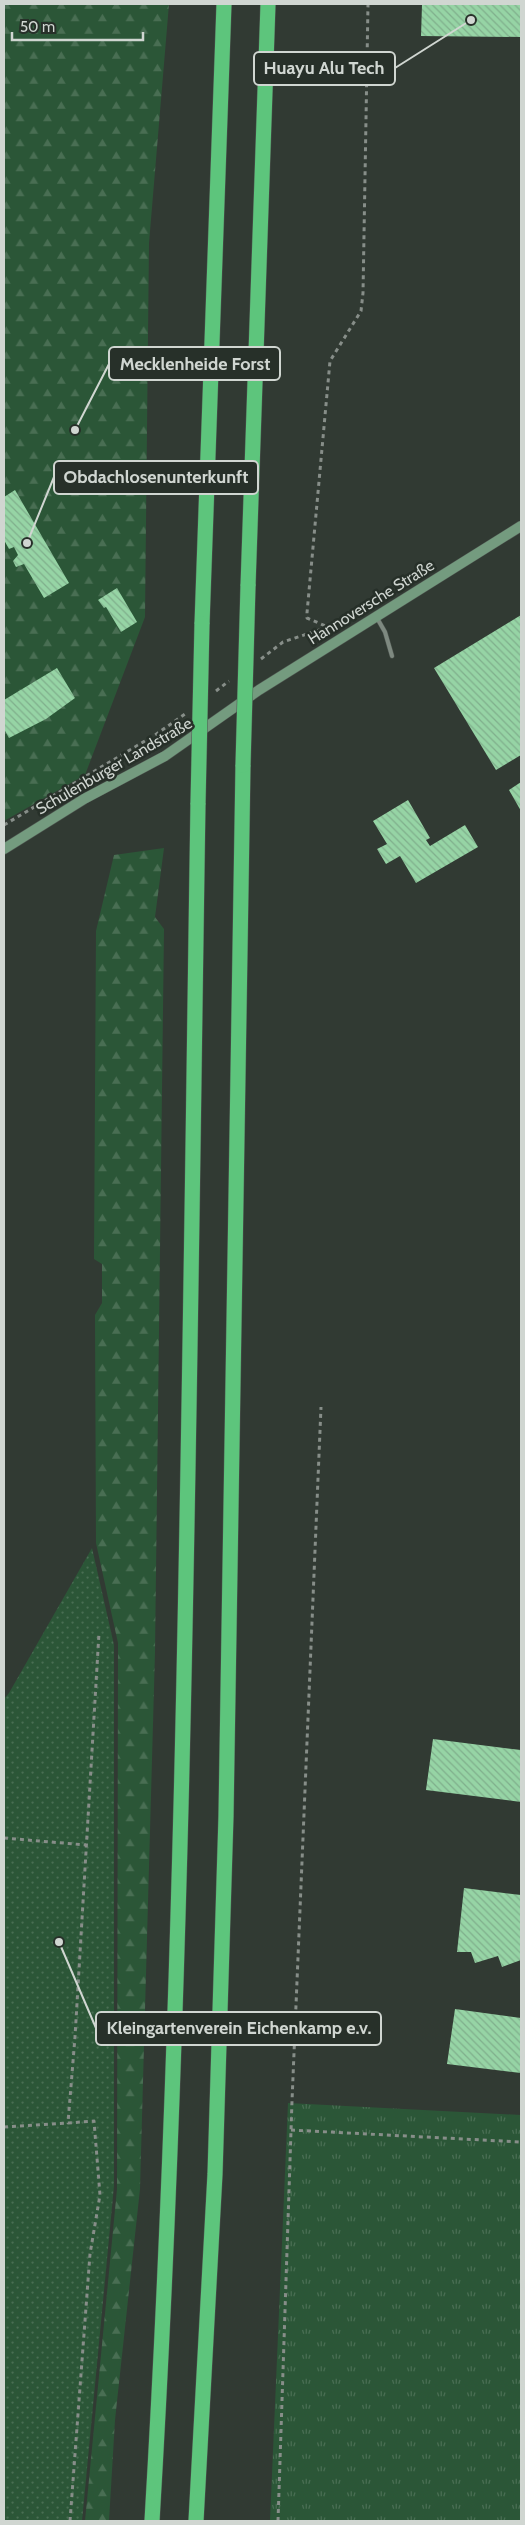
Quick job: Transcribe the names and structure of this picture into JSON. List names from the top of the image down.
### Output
{
  "streets": {
    "main road": ["Hannoversche Straße", "Schulenburger Landstraße"]
  },
  "crossings": [
    ["Hannoversche Straße", "Schulenburger Landstraße"]
  ],
  "places": [
    "Huayu Alu Tech",
    "Mecklenheide Forst",
    "Obdachlosenunterkunft",
    "Kleingartenverein Eichenkamp e.v."
  ],
  "scale_bar": "50 m"
}
